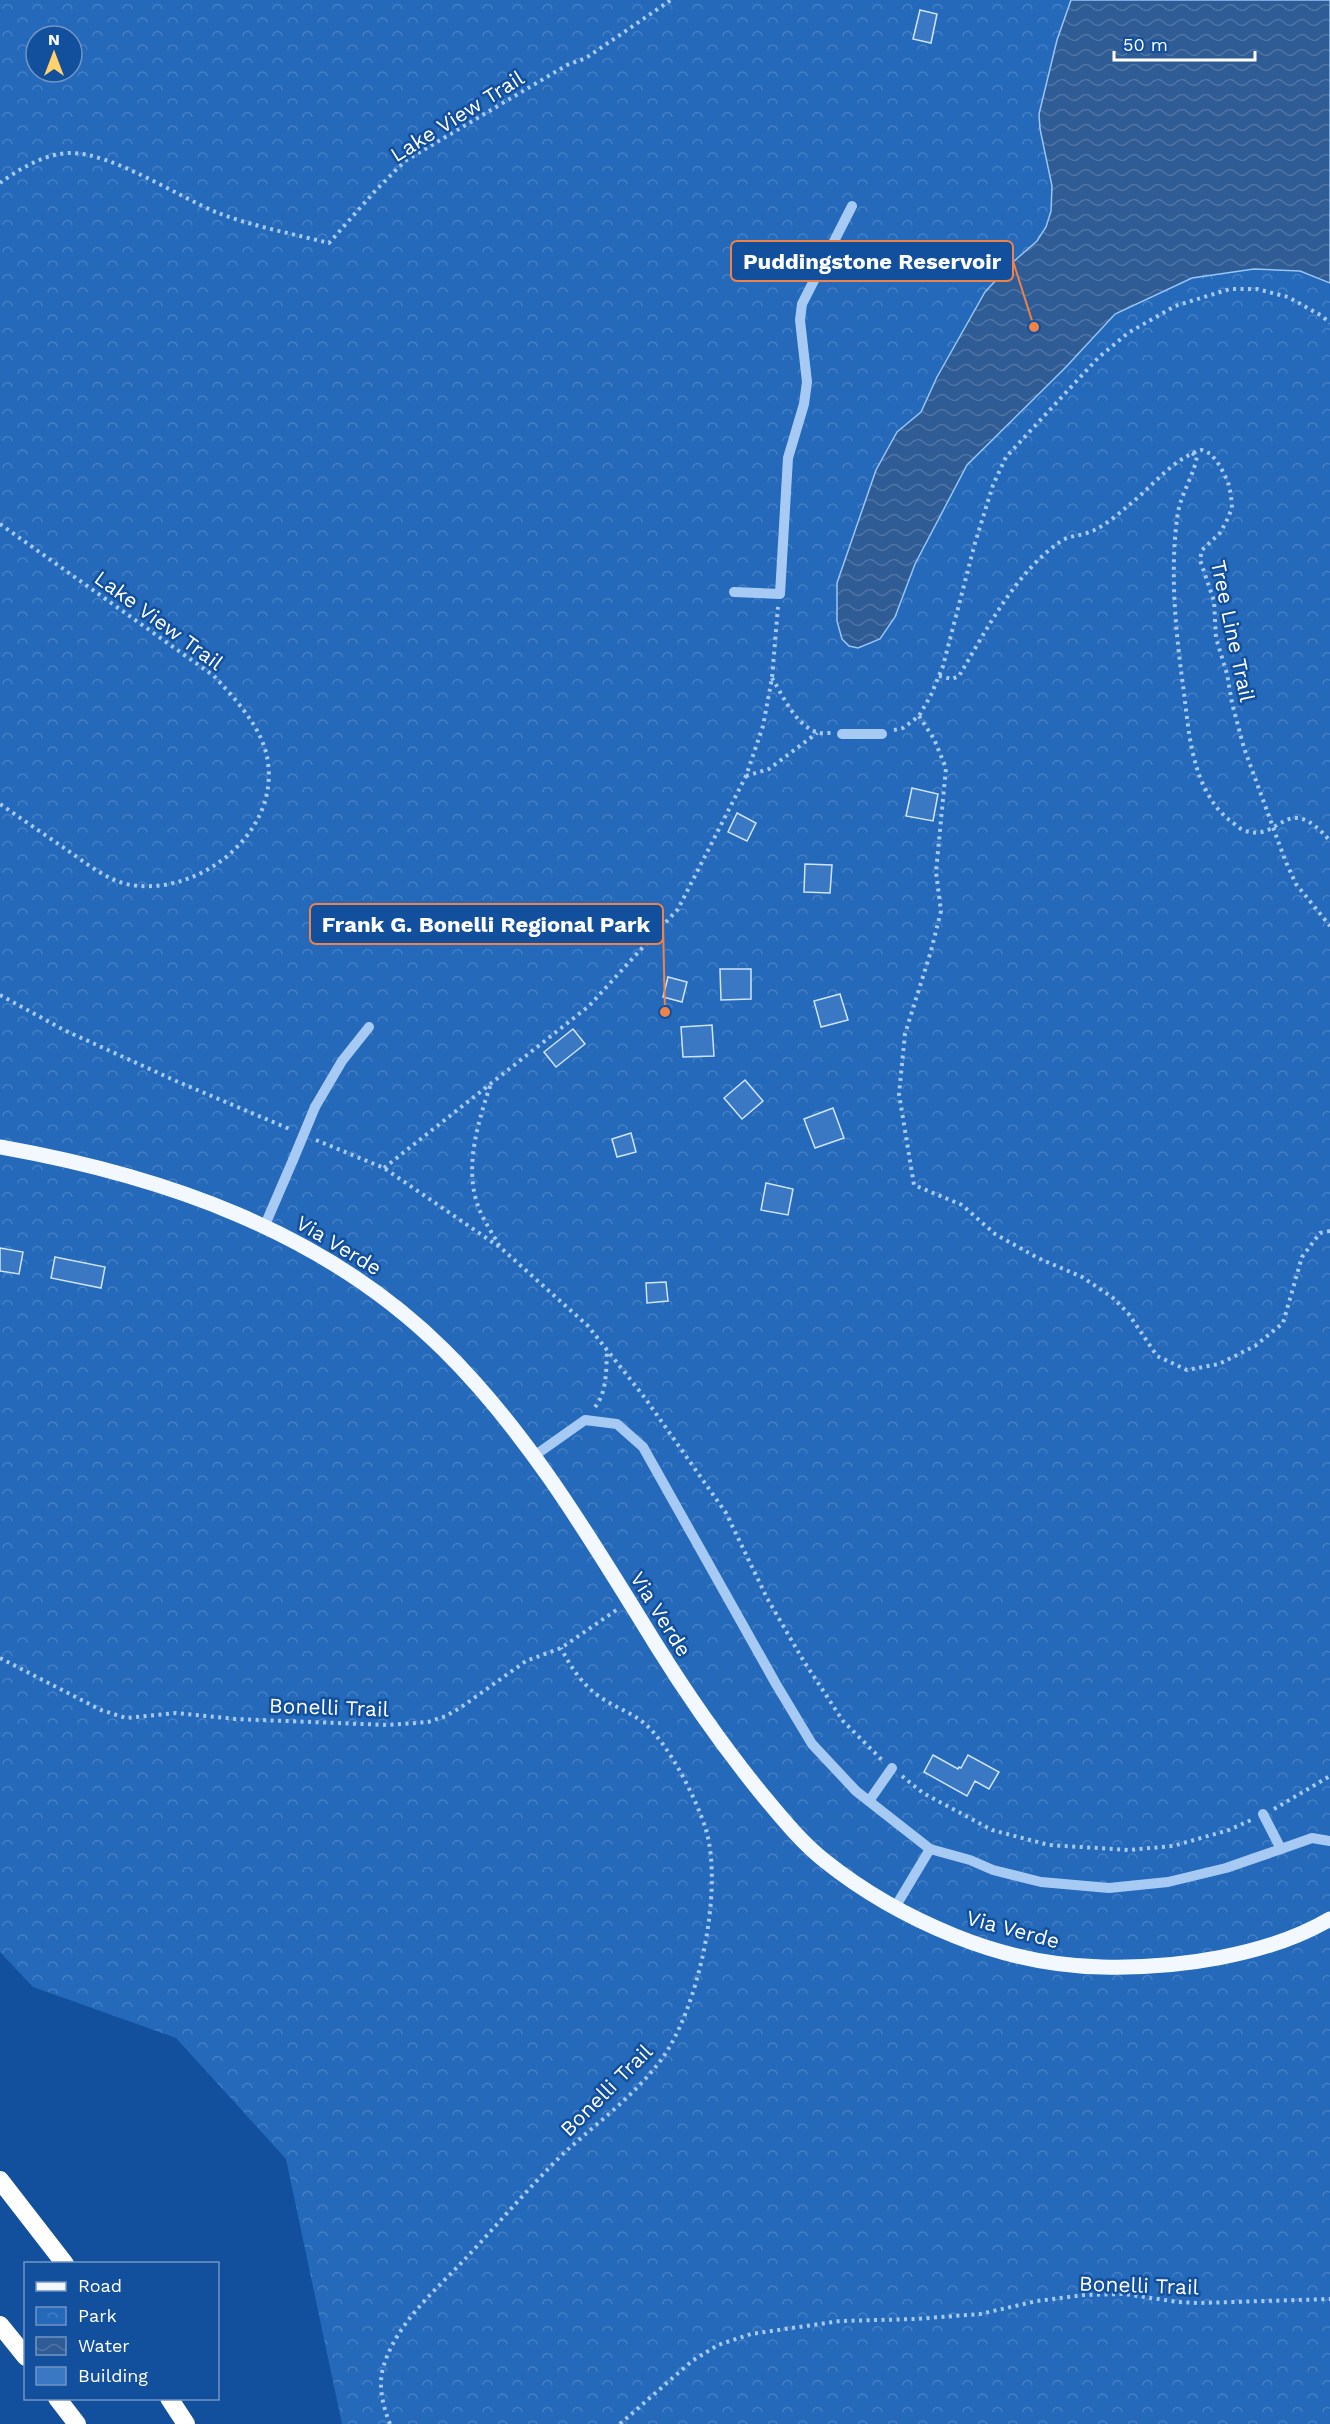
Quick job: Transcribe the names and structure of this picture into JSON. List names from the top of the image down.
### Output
{
  "streets": {
    "main road": ["Via Verde"],
    "path": ["Lake View Trail", "Tree Line Trail", "Bonelli Trail"]
  },
  "places": ["Puddingstone Reservoir", "Frank G. Bonelli Regional Park"],
  "legend": [
    "Road",
    "Park",
    "Water",
    "Building"
  ],
  "scale_bar": "50 m",
  "north": "top"
}
